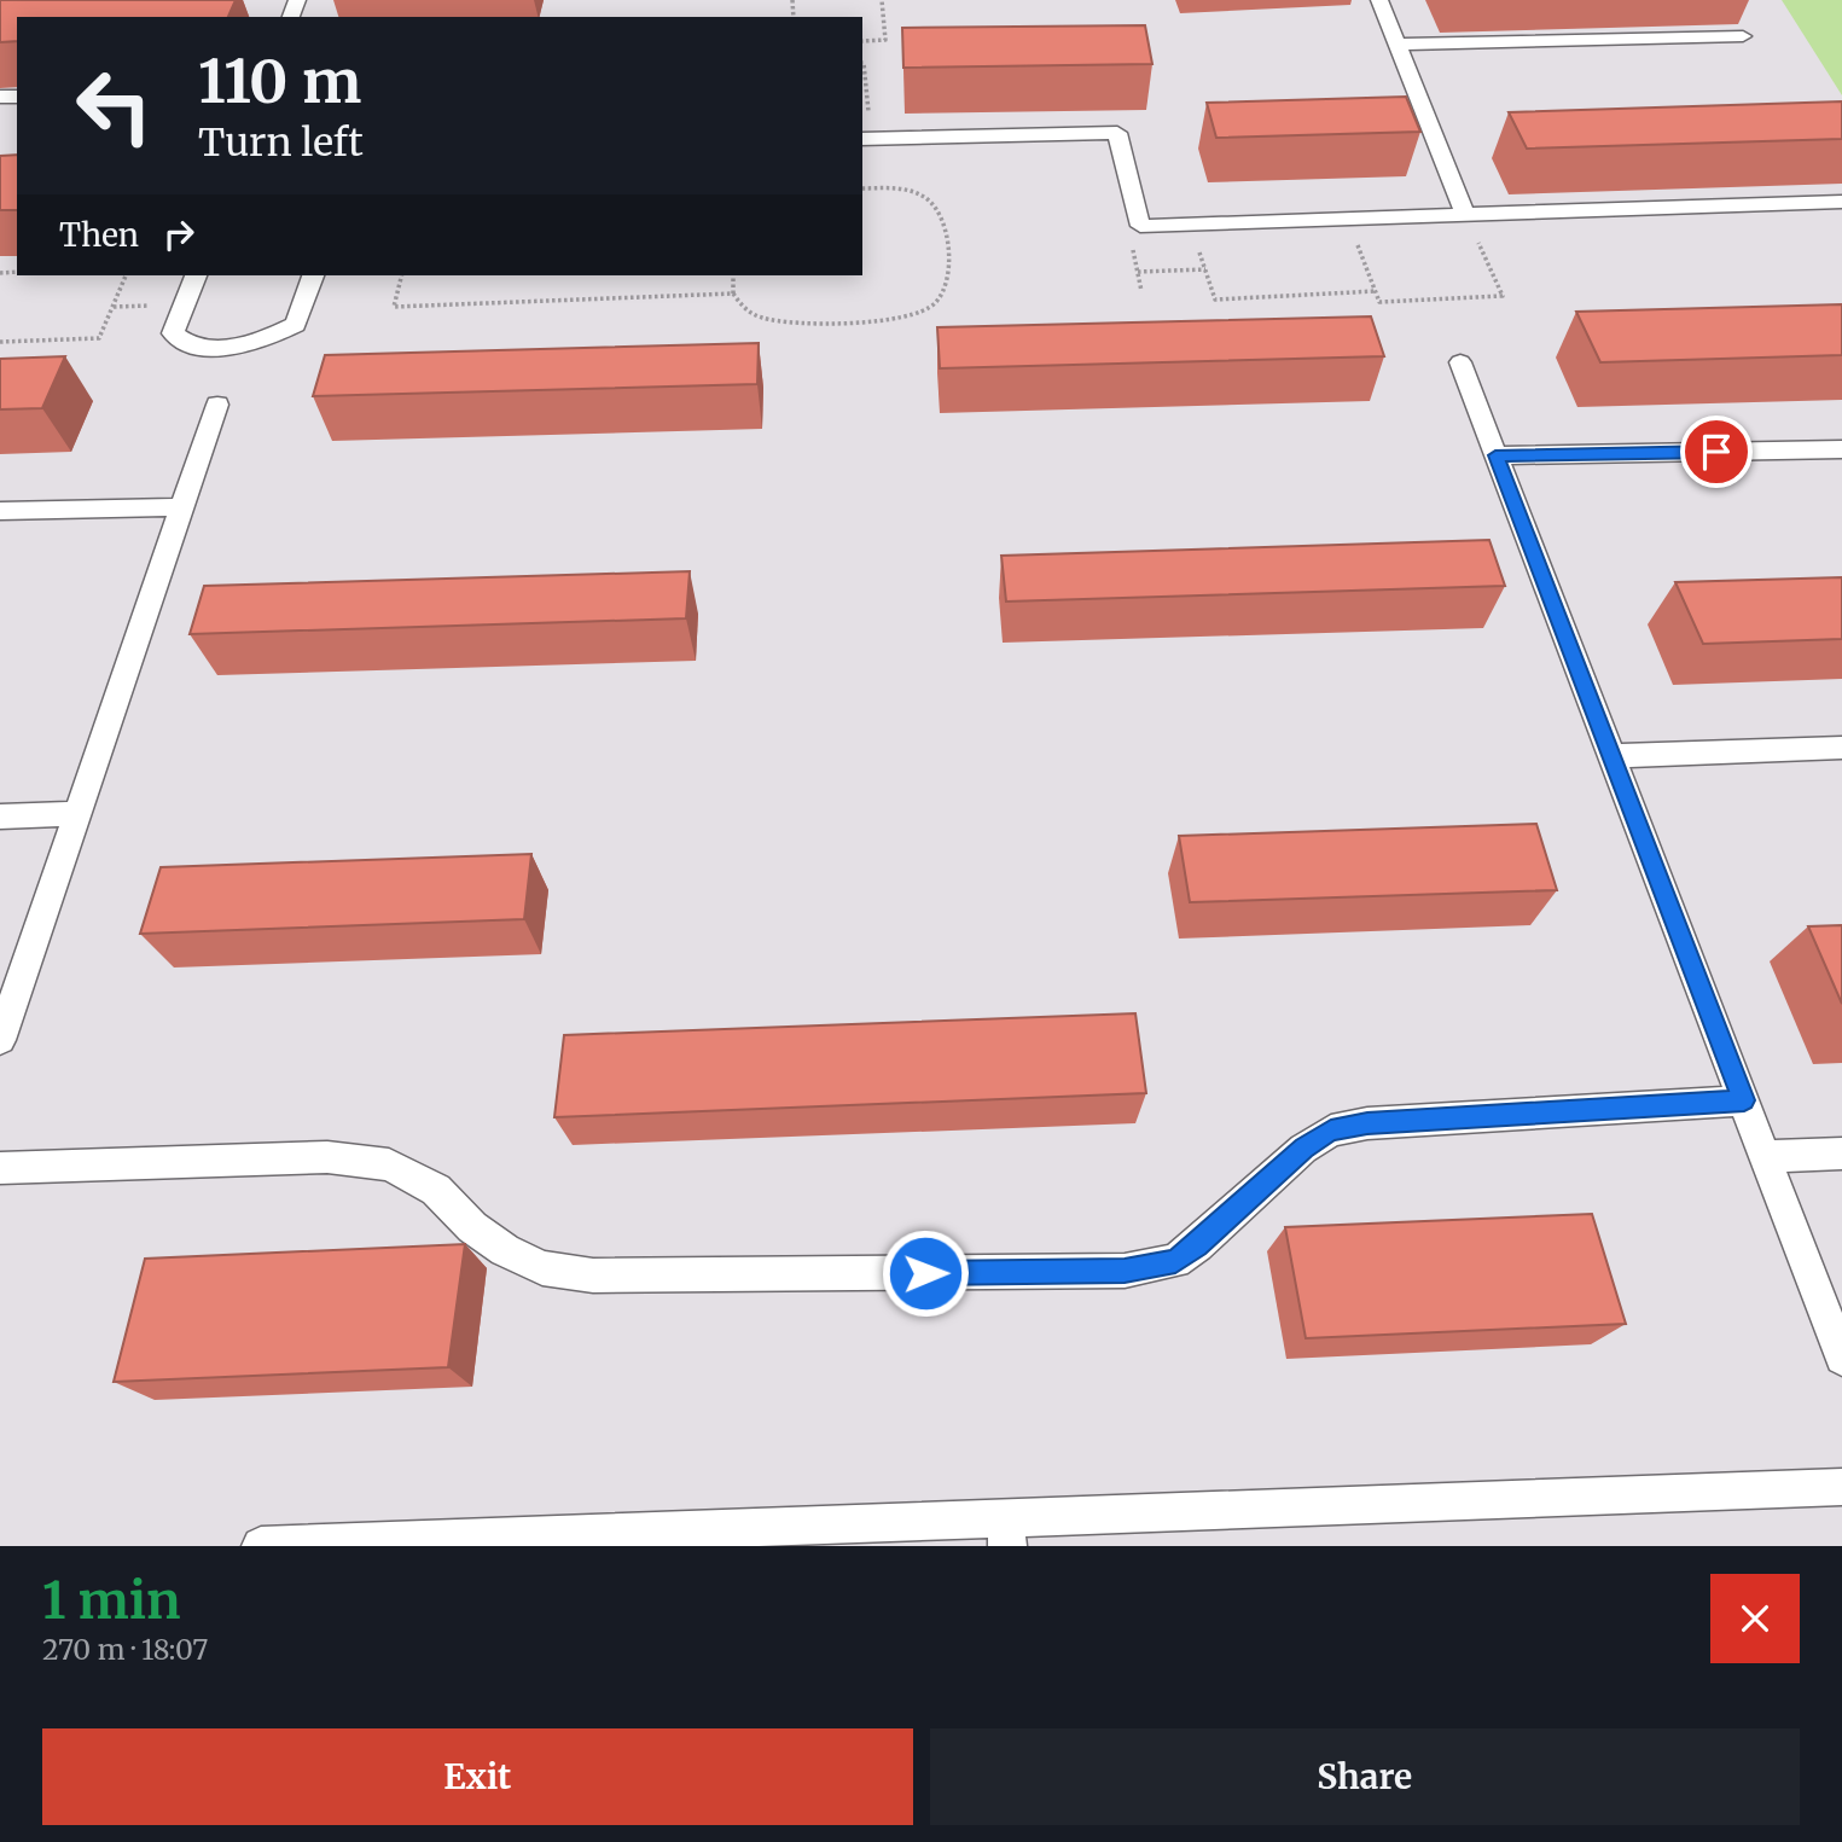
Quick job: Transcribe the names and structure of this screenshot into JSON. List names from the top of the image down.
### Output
{
  "page": {
    "turn": ["110 m", "Turn left"],
    "then": "Then",
    "heading": ["1 min", "270 m · 18:07"],
    "buttons": ["Exit", "Share"]
  }
}
